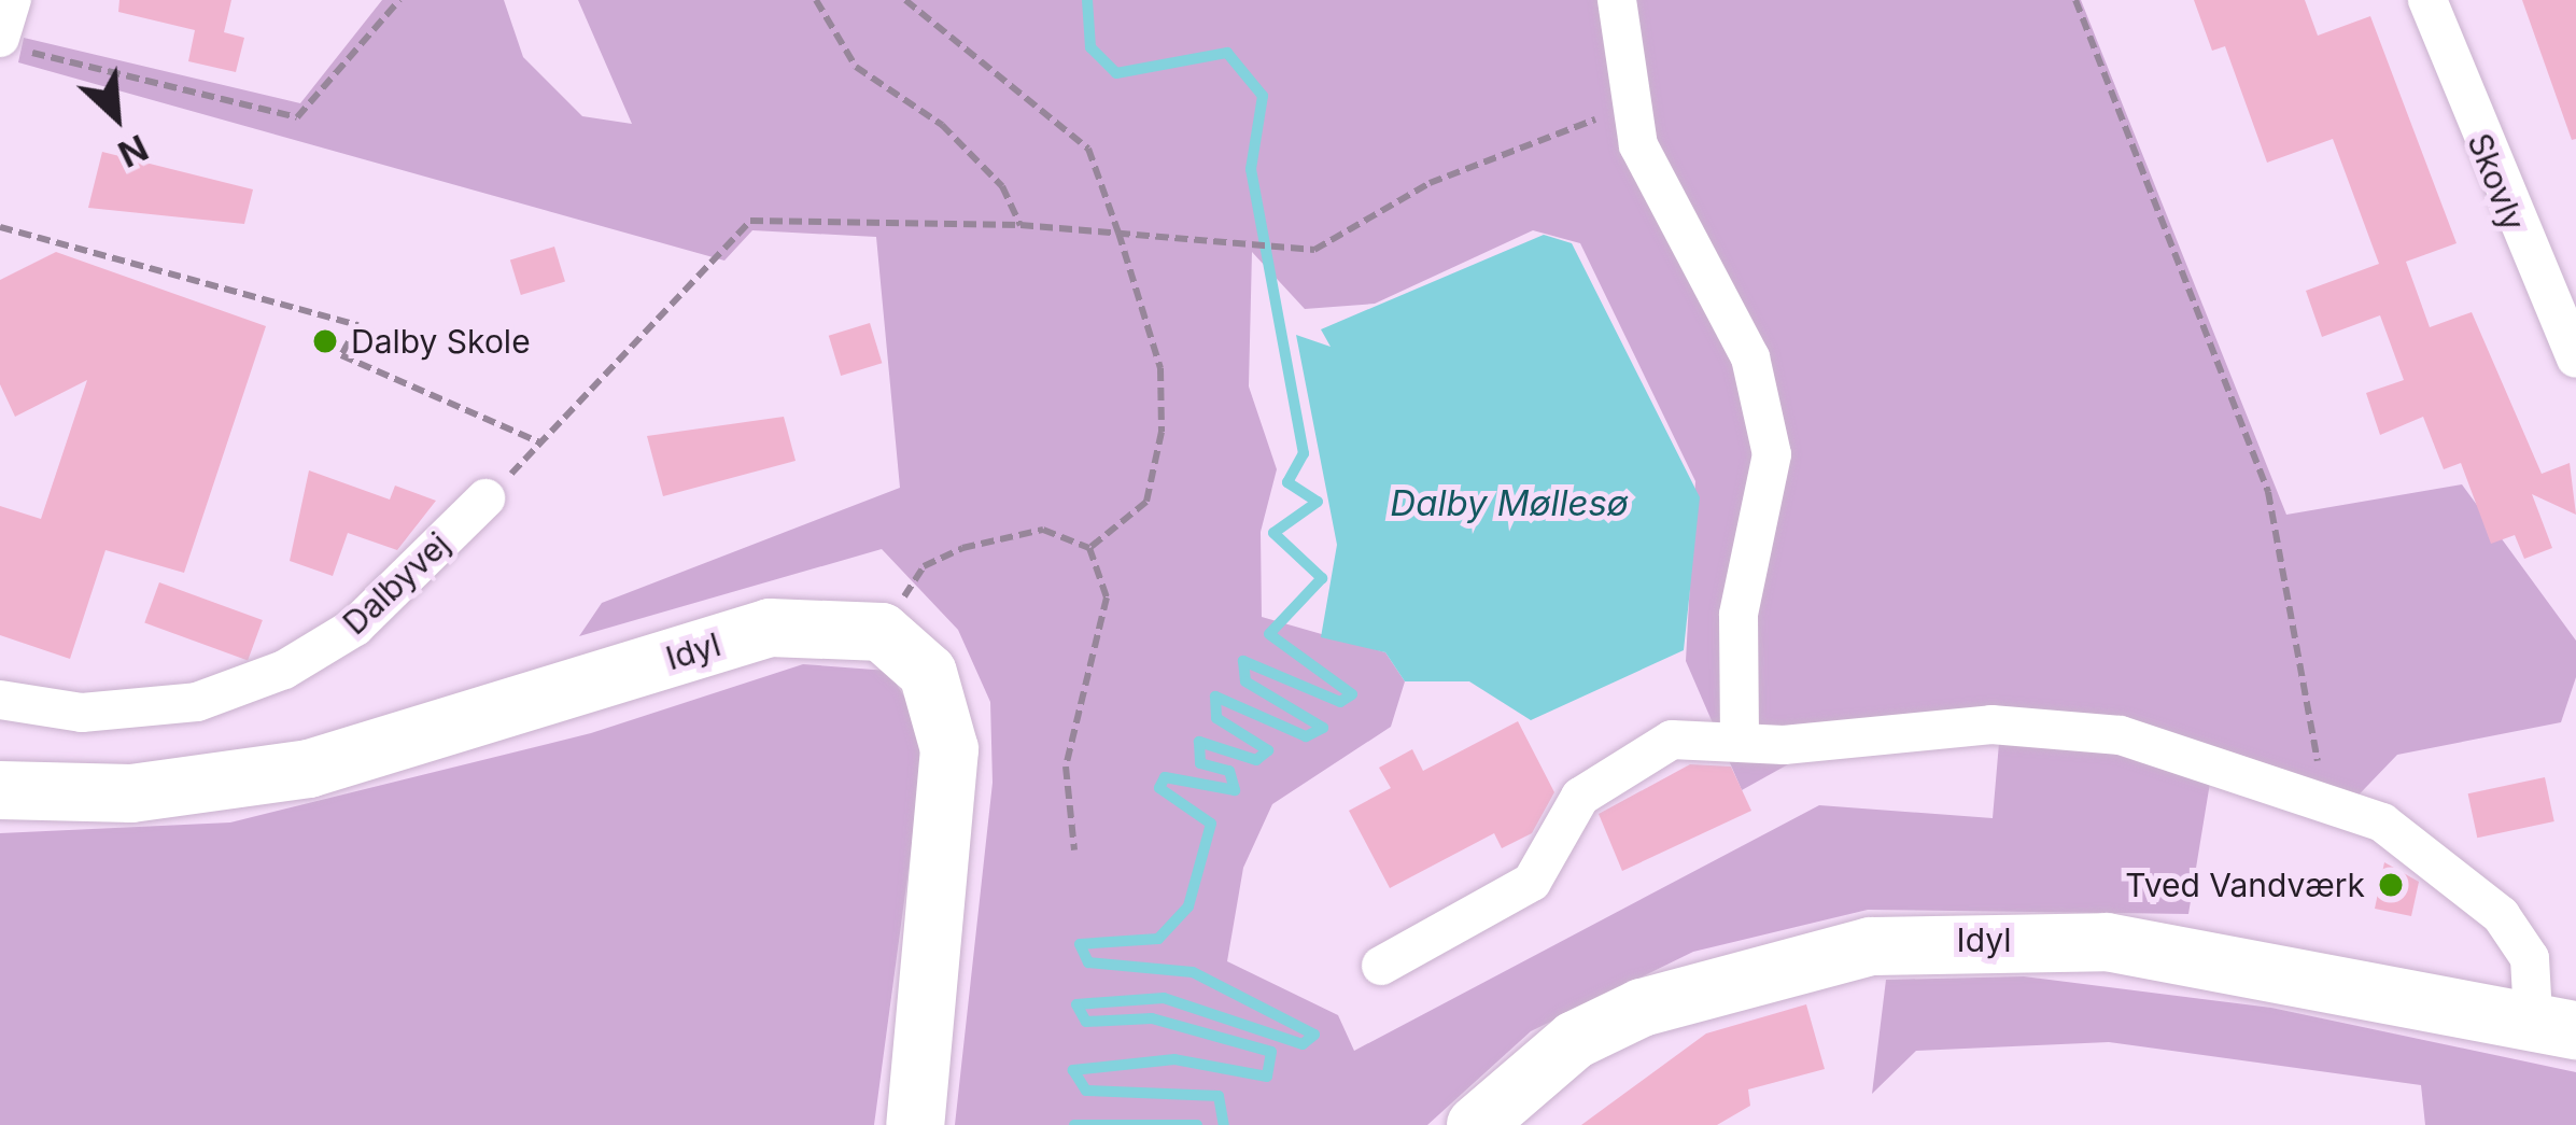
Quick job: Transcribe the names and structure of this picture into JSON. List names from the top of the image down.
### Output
{
  "streets": {
    "street": ["Skovly", "Dalbyvej", "Idyl"]
  },
  "water": ["Dalby Møllesø"],
  "places": ["Dalby Skole", "Tved Vandværk"],
  "north": "bottom right"
}
